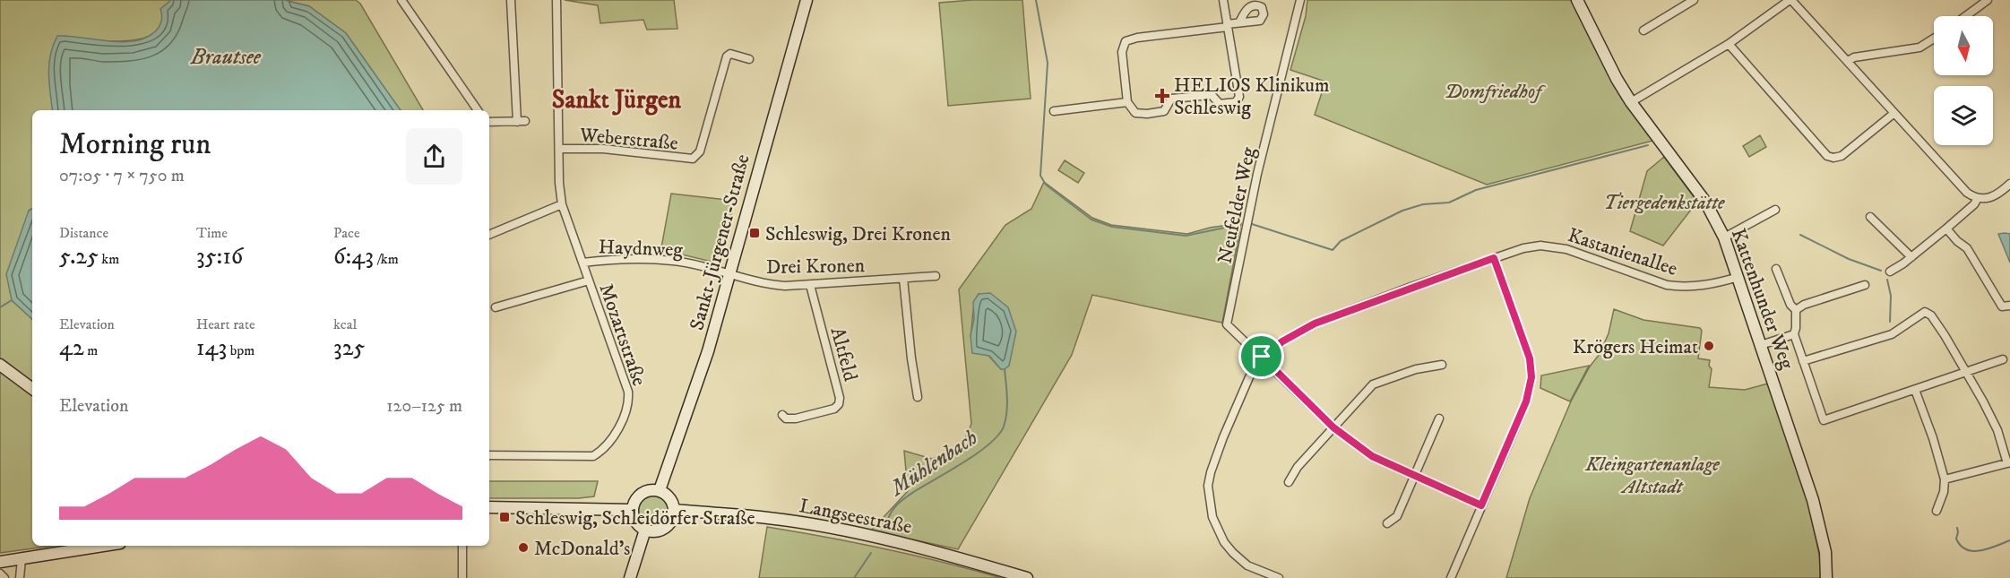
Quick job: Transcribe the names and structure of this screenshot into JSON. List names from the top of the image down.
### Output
{
  "streets": {
    "street": [
      "Weberstraße",
      "Neufelder Weg",
      "Sankt-Jürgener-Straße",
      "Haydnweg",
      "Kastanienallee",
      "Drei Kronen",
      "Kattenhunder Weg",
      "Mozartstraße",
      "Altfeld",
      "Langseestraße"
    ]
  },
  "crossings": [
    ["Weberstraße", "Mozartstraße"],
    ["Neufelder Weg", "Kastanienallee"],
    ["Sankt-Jürgener-Straße", "Haydnweg"],
    ["Sankt-Jürgener-Straße", "Drei Kronen"],
    ["Sankt-Jürgener-Straße", "Langseestraße"],
    ["Haydnweg", "Drei Kronen"],
    ["Haydnweg", "Mozartstraße"],
    ["Kastanienallee", "Kattenhunder Weg"],
    ["Drei Kronen", "Altfeld"]
  ],
  "districts": ["Sankt Jürgen"],
  "water": ["Brautsee", "Mühlenbach"],
  "parks": ["Domfriedhof", "Tiergedenkstätte", "Kleingartenanlage Altstadt"],
  "places": {
    "health": ["HELIOS Klinikum Schleswig"],
    "transit": ["Schleswig, Drei Kronen", "Schleswig, Schleidörfer Straße"],
    "other": ["Krögers Heimat", "McDonald's"]
  },
  "north": "bottom",
  "page": {
    "heading": ["Morning run", "07:05 · 7 × 750 m"],
    "stats": [
      ["Distance", "5.25 km"],
      ["Time", "35:16"],
      ["Pace", "6:43 /km"],
      ["Elevation", "42 m"],
      ["Heart rate", "143 bpm"],
      ["kcal", "325"]
    ],
    "chart": ["Elevation", "120–125 m"]
  }
}
